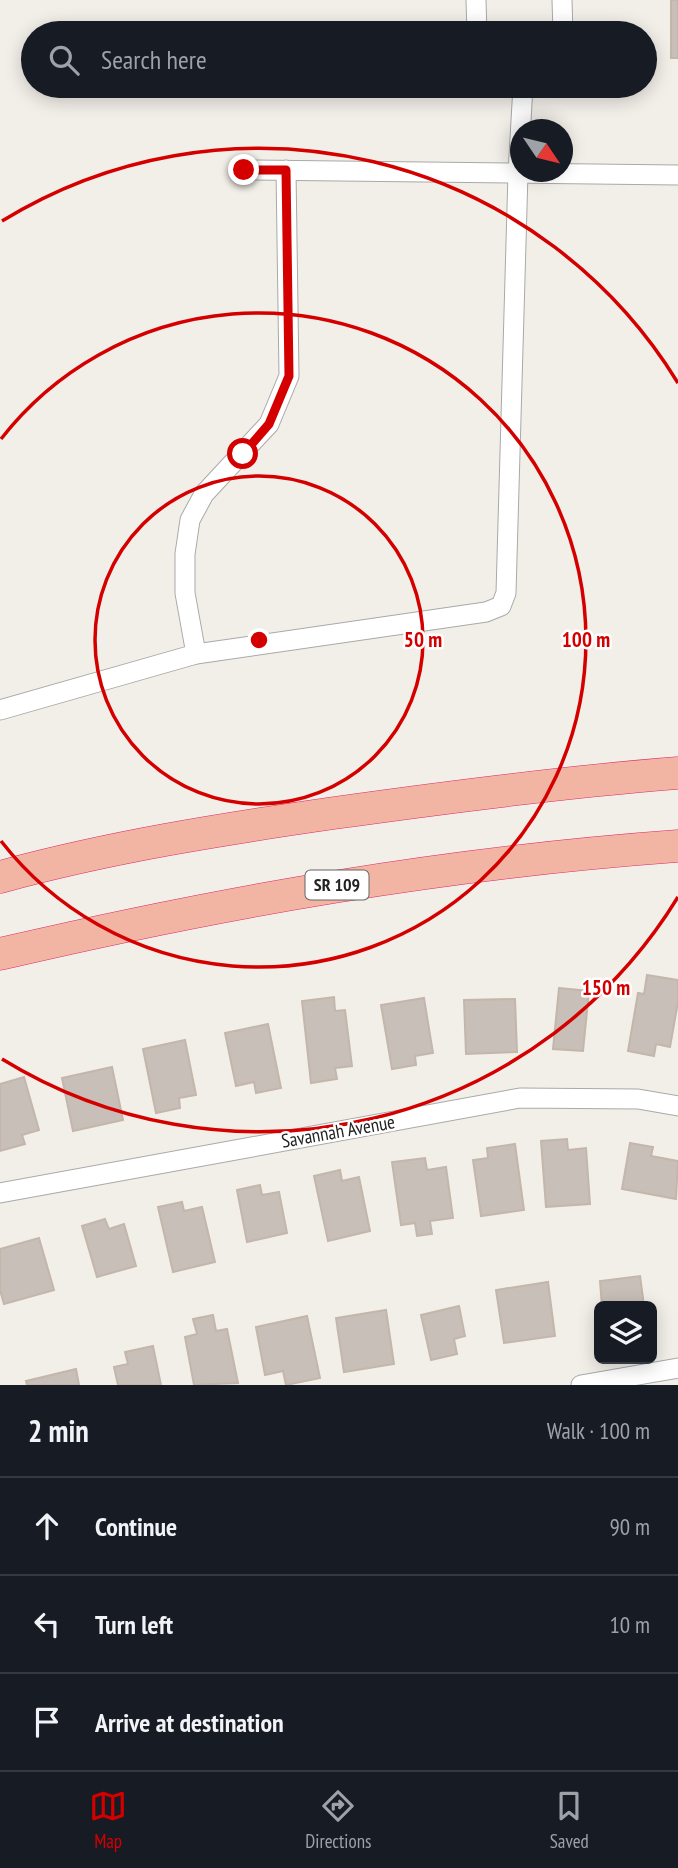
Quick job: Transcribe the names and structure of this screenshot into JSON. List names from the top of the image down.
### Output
{
  "streets": {
    "highway": ["SR 109"],
    "street": ["Savannah Avenue"]
  },
  "north": "bottom right",
  "page": {
    "search": "Search here",
    "heading": ["2 min", "Walk · 100 m"],
    "list": [
      ["Continue", "90 m"],
      ["Turn left", "10 m"],
      "Arrive at destination"
    ],
    "nav": ["Map", "Directions", "Saved"]
  },
  "rings": ["50 m", "100 m", "150 m"]
}
